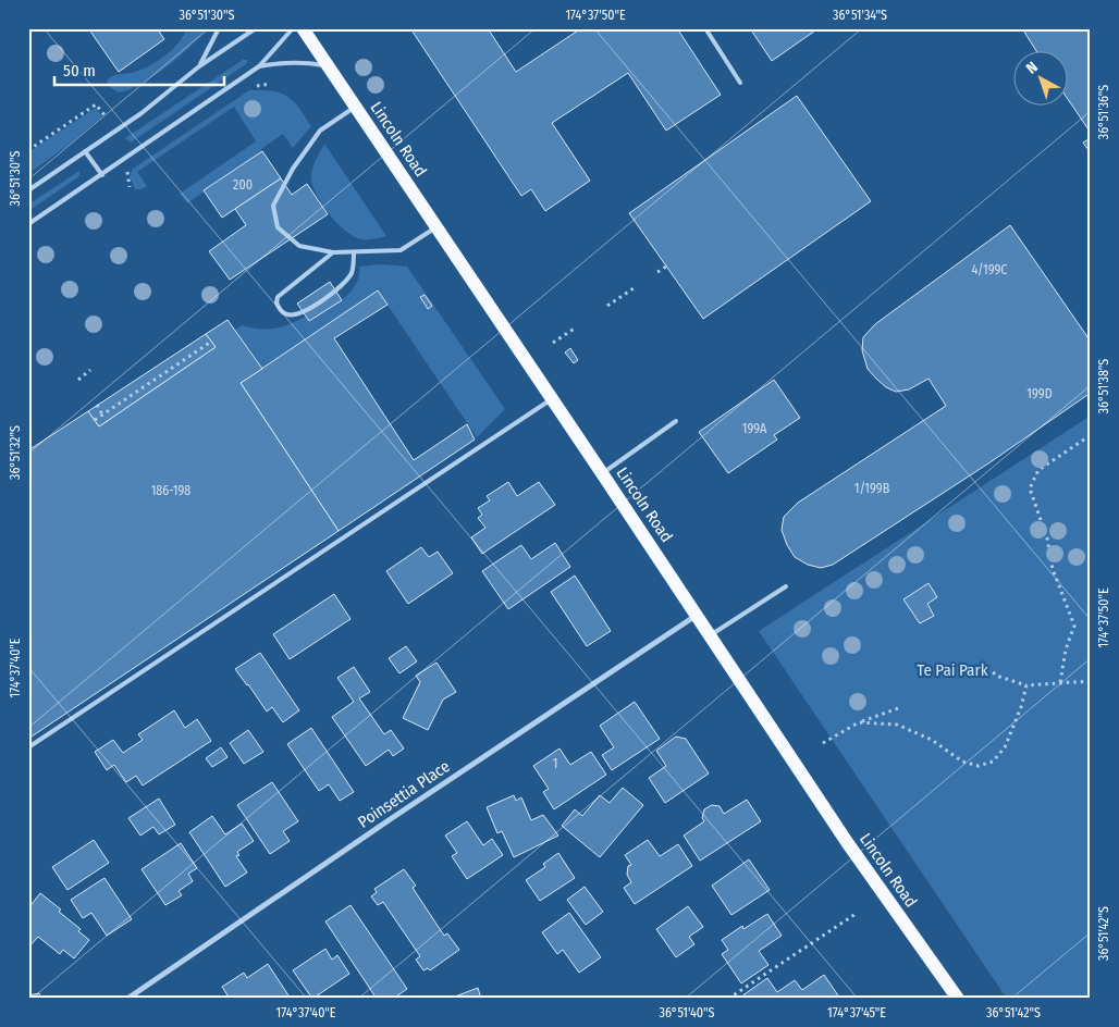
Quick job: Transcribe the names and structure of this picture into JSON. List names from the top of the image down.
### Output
{
  "streets": {
    "main road": ["Lincoln Road"],
    "street": ["Poinsettia Place"]
  },
  "crossings": [
    ["Lincoln Road", "Poinsettia Place"]
  ],
  "parks": ["Te Pai Park"],
  "house_numbers": [
    "200",
    "4/199C",
    "199D",
    "199A",
    "1/199B",
    "186-198",
    "1"
  ],
  "scale_bar": "50 m",
  "north": "top left",
  "coordinates": [
    "36°51'30\"S",
    "174°37'50\"E",
    "36°51'34\"S",
    "36°51'36\"S",
    "36°51'38\"S",
    "36°51'32\"S",
    "174°37'40\"E",
    "36°51'42\"S",
    "36°51'40\"S",
    "174°37'45\"E"
  ]
}
